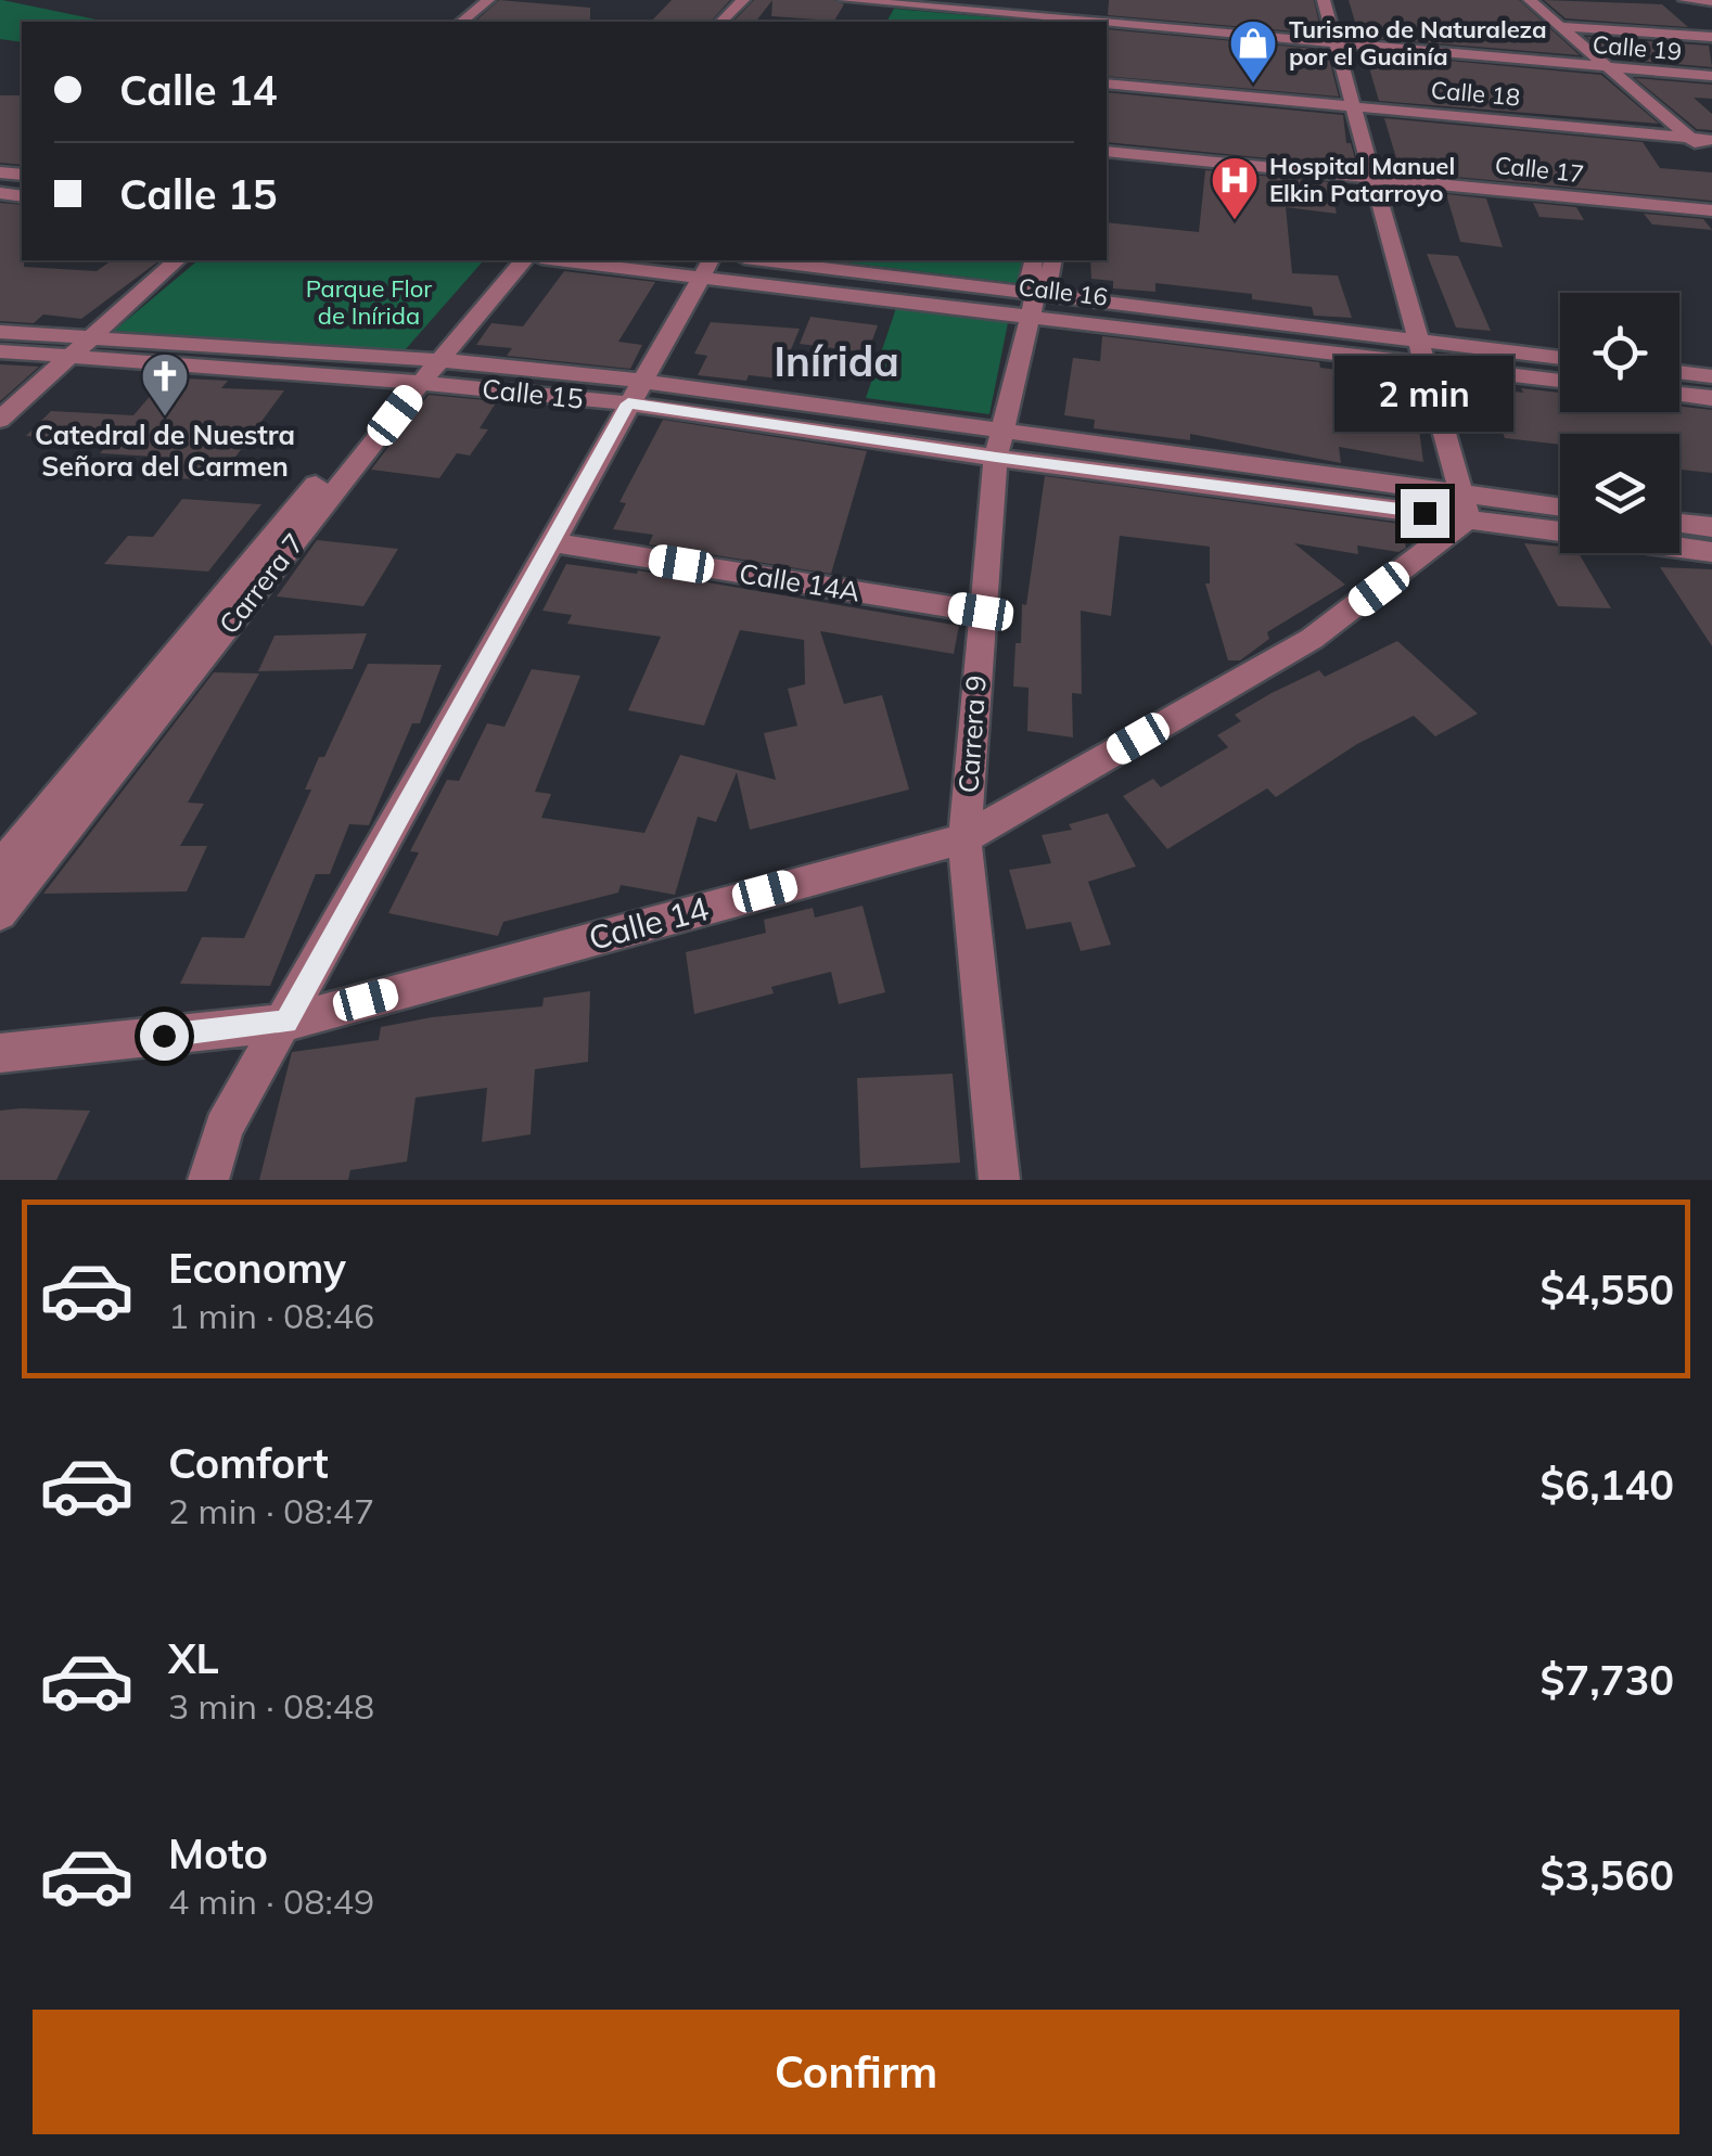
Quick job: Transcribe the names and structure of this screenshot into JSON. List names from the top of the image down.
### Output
{
  "streets": {
    "street": [
      "Calle 19",
      "Calle 18",
      "Calle 17",
      "Calle 16",
      "Calle 15",
      "Calle 14A",
      "Carrera 7",
      "Carrera 9",
      "Calle 14"
    ]
  },
  "crossings": [
    ["Calle 16", "Carrera 9"],
    ["Calle 15", "Carrera 7"],
    ["Calle 15", "Carrera 9"],
    ["Calle 15", "Calle 14"],
    ["Calle 14A", "Carrera 9"],
    ["Carrera 9", "Calle 14"]
  ],
  "districts": ["Inírida"],
  "parks": ["Parque Flor de Inírida"],
  "places": {
    "shop": ["Turismo de Naturaleza por el Guainía"],
    "hospital": ["Hospital Manuel Elkin Patarroyo"],
    "church": ["Catedral de Nuestra Señora del Carmen"]
  },
  "page": {
    "banner": ["Calle 14", "Calle 15"],
    "bubble": "2 min",
    "list": [
      {
        "name": "Economy",
        "note": "1 min · 08:46",
        "value": "$4,550"
      },
      {
        "name": "Comfort",
        "note": "2 min · 08:47",
        "value": "$6,140"
      },
      {
        "name": "XL",
        "note": "3 min · 08:48",
        "value": "$7,730"
      },
      {
        "name": "Moto",
        "note": "4 min · 08:49",
        "value": "$3,560"
      }
    ],
    "buttons": "Confirm"
  }
}
